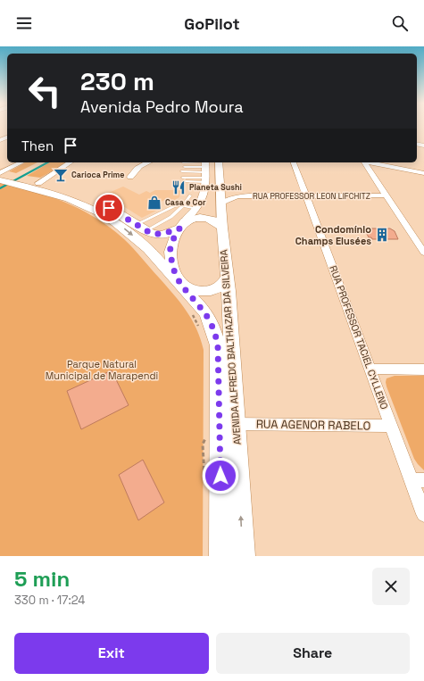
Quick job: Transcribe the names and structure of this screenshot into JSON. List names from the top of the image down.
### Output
{
  "streets": {
    "main road": ["AVENIDA ALFREDO BALTHAZAR DA SILVEIRA"],
    "street": ["RUA PROFESSOR LEON LIFCHITZ", "RUA PROFESSOR TACIEL CYLLENO", "RUA AGENOR RABELO"]
  },
  "crossings": [
    ["RUA PROFESSOR LEON LIFCHITZ", "RUA PROFESSOR TACIEL CYLLENO"],
    ["RUA PROFESSOR LEON LIFCHITZ", "AVENIDA ALFREDO BALTHAZAR DA SILVEIRA"],
    ["RUA PROFESSOR TACIEL CYLLENO", "RUA AGENOR RABELO"],
    ["AVENIDA ALFREDO BALTHAZAR DA SILVEIRA", "RUA AGENOR RABELO"]
  ],
  "parks": ["Parque Natural Municipal de Marapendi"],
  "places": {
    "bar": ["Carioca Prime"],
    "restaurant": ["Planeta Sushi"],
    "shop": ["Casa e Cor"],
    "building": ["Condomínio Champs Elusées"]
  },
  "page": {
    "header": "GoPilot",
    "turn": ["230 m", "Avenida Pedro Moura"],
    "then": "Then",
    "heading": ["5 min", "330 m · 17:24"],
    "buttons": ["Exit", "Share"]
  }
}
